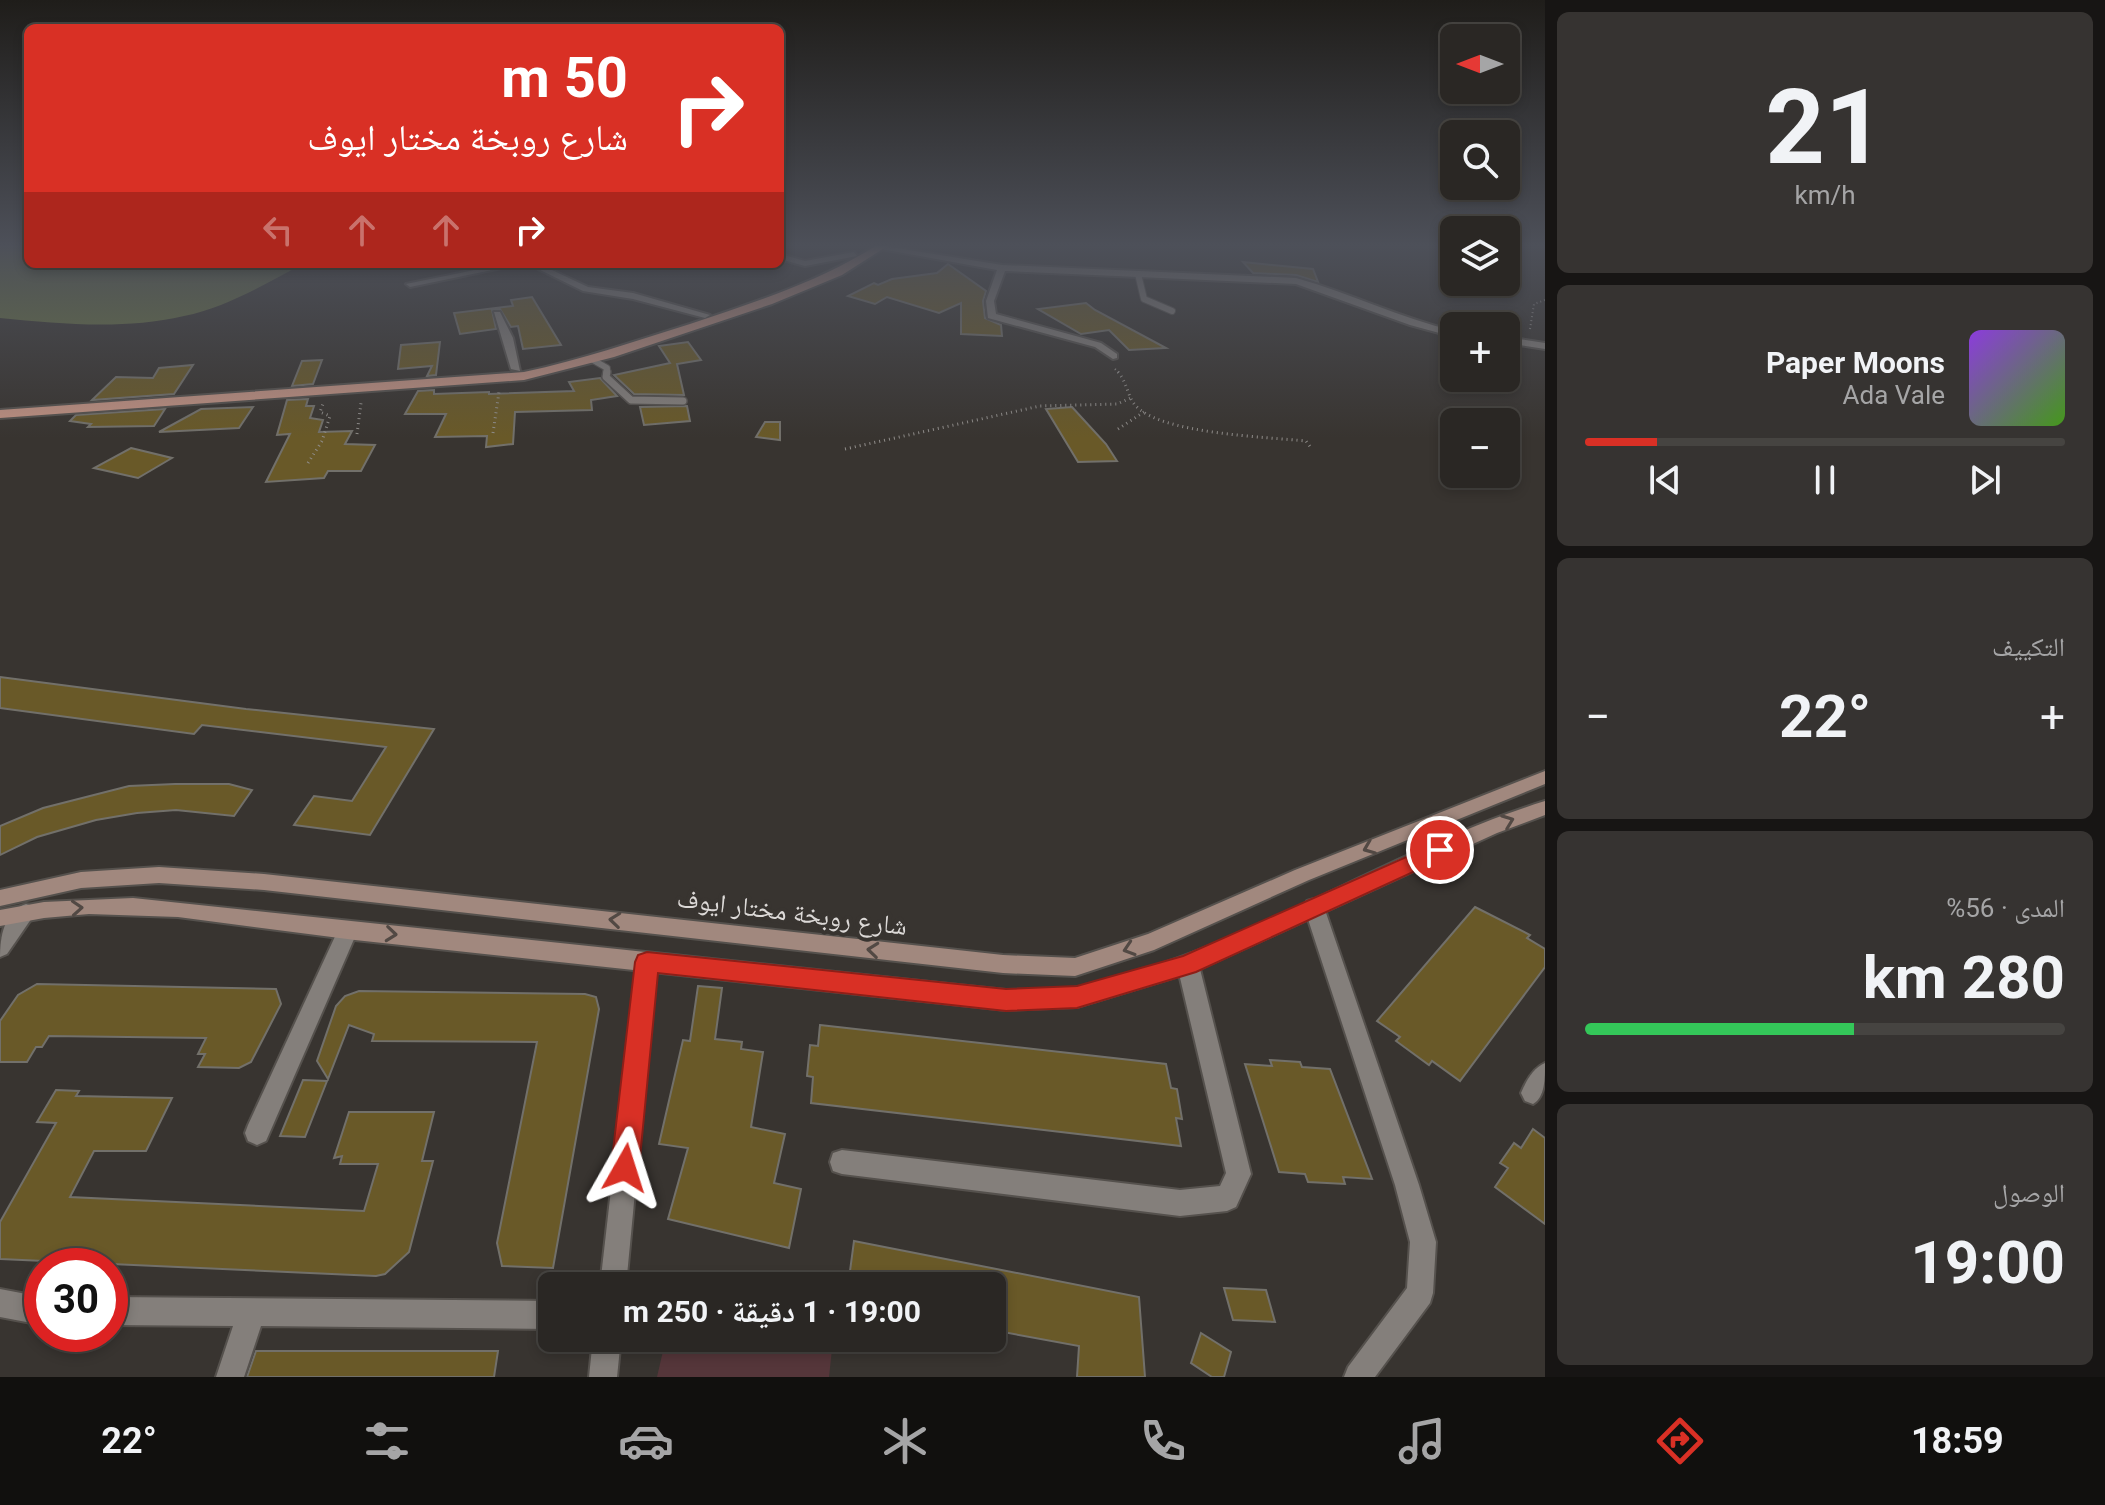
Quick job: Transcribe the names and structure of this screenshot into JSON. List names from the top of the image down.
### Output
{
  "streets": {
    "street": ["شارع روبخة مختار ايوف"]
  },
  "north": "left",
  "page": {
    "tile": [
      ["21", "km/h"],
      "التكييف",
      ["المدى · 56%", "280 km"],
      ["الوصول", "19:00"]
    ],
    "map_buttons": ["+", "−"],
    "turn": ["50 m", "شارع روبخة مختار ايوف"],
    "song": ["Paper Moons", "Ada Vale"],
    "heat": ["−", "22°", "+"],
    "limit": "30",
    "trip": "19:00 · 1 دقيقة · 250 m",
    "tabs": ["18:59", "22°"]
  }
}
